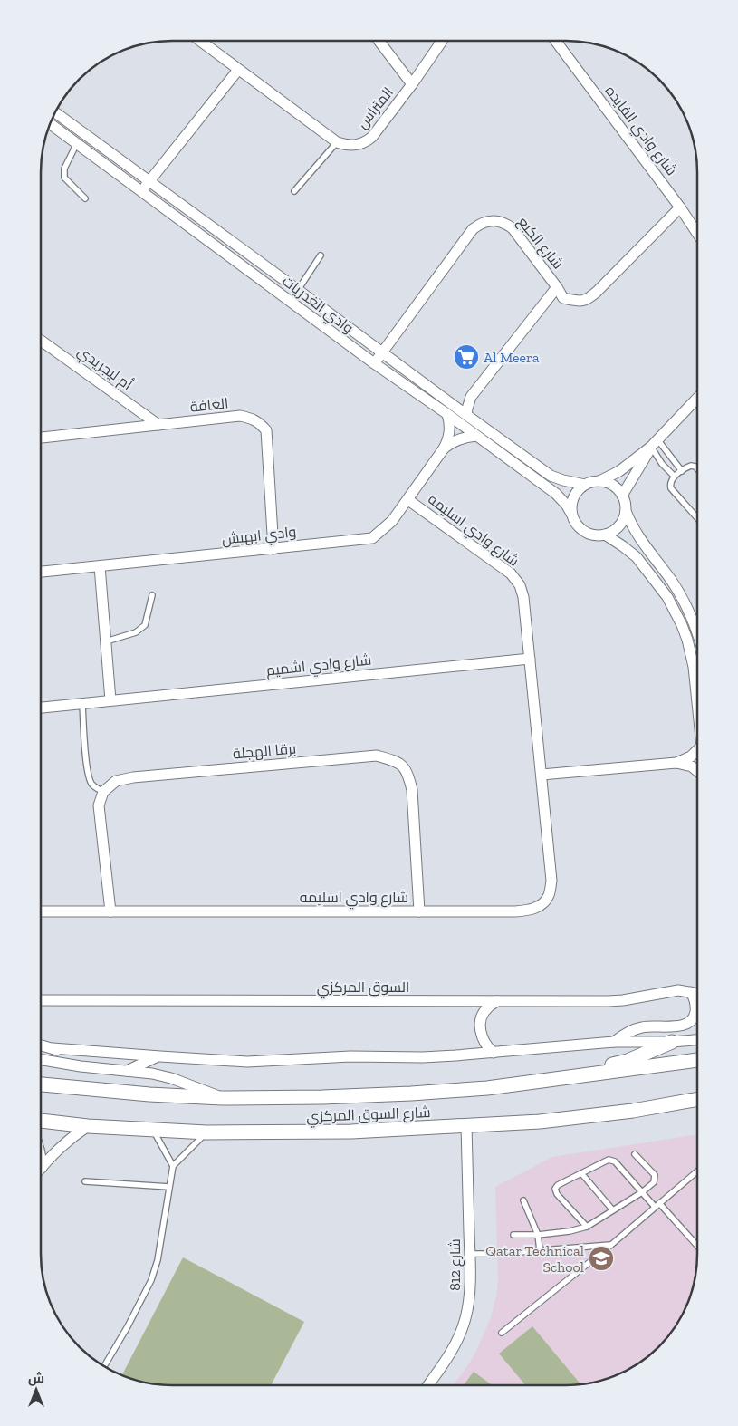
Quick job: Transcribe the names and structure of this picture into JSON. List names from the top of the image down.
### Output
{
  "streets": {
    "main road": ["شارع السوق المركزي"],
    "street": [
      "المتراس",
      "شارع وادي الفايده",
      "شارع الكبع",
      "وادي الغدريات",
      "أم ليجريدي",
      "الغافة",
      "شارع وادي اسليمه",
      "وادي ابهيش",
      "شارع وادي اشميم",
      "برقا الهجلة",
      "السوق المركزي",
      "شارع 812"
    ]
  },
  "crossings": [
    ["شارع وادي الفايده", "شارع الكبع"],
    ["شارع الكبع", "وادي الغدريات"],
    ["وادي الغدريات", "وادي ابهيش"],
    ["أم ليجريدي", "الغافة"],
    ["الغافة", "وادي ابهيش"],
    ["شارع وادي اسليمه", "وادي ابهيش"],
    ["شارع وادي اسليمه", "شارع وادي اشميم"],
    ["شارع وادي اسليمه", "برقا الهجلة"],
    ["شارع السوق المركزي", "شارع 812"]
  ],
  "places": {
    "supermarket": ["Al Meera"],
    "school or university": ["Qatar Technical School"]
  },
  "north": "top"
}
